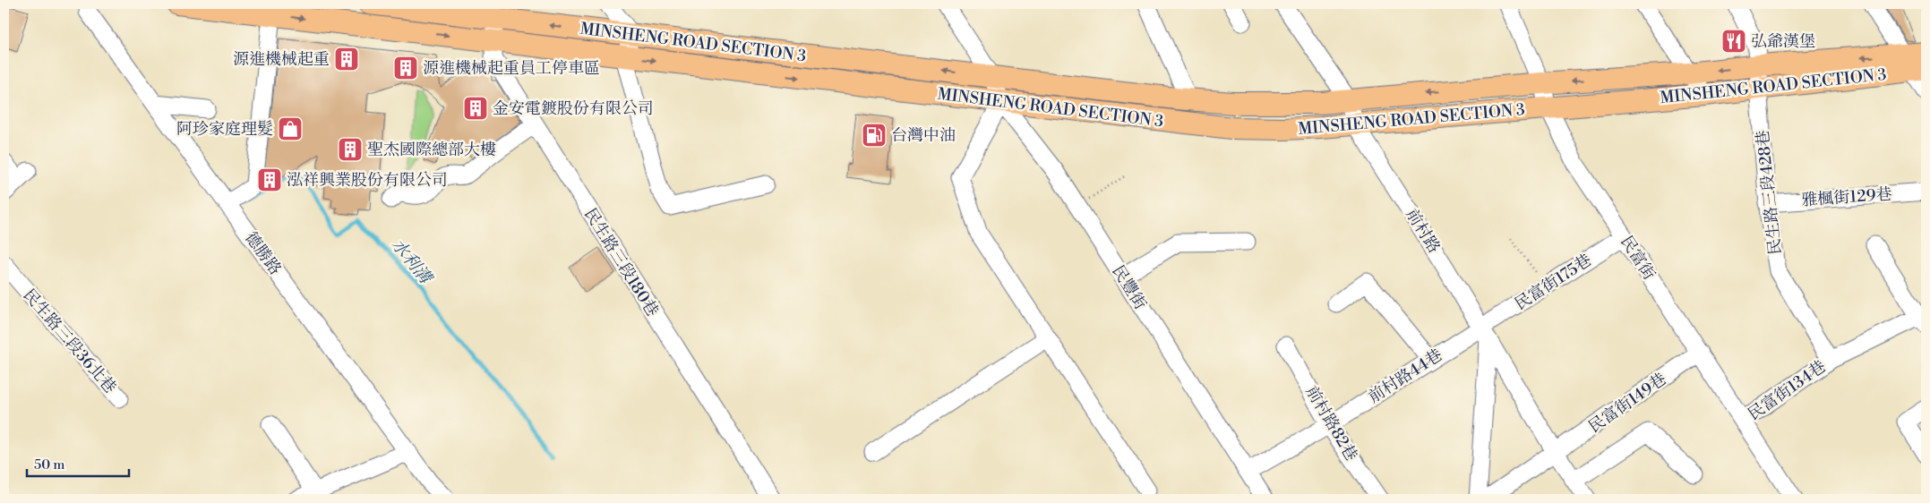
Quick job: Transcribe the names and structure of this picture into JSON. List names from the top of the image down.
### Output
{
  "streets": {
    "main road": ["MINSHENG ROAD SECTION 3"],
    "street": [
      "民生路三段428巷",
      "雅楓街129巷",
      "前村路",
      "德勝路",
      "民富街",
      "民生路三段180巷",
      "民富街175巷",
      "民豐街",
      "民生路三段36北巷",
      "前村路44巷",
      "民富街134巷",
      "民富街149巷",
      "前村路82巷"
    ]
  },
  "crossings": [
    ["MINSHENG ROAD SECTION 3", "民生路三段428巷"],
    ["MINSHENG ROAD SECTION 3", "前村路"],
    ["MINSHENG ROAD SECTION 3", "民富街"],
    ["MINSHENG ROAD SECTION 3", "民生路三段180巷"],
    ["MINSHENG ROAD SECTION 3", "民豐街"],
    ["民生路三段428巷", "雅楓街129巷"],
    ["民生路三段428巷", "民富街134巷"],
    ["前村路", "民富街175巷"],
    ["前村路", "前村路44巷"],
    ["前村路", "民富街149巷"],
    ["民富街", "民富街175巷"],
    ["民富街", "民富街134巷"],
    ["民富街", "民富街149巷"],
    ["民富街175巷", "前村路44巷"],
    ["民豐街", "前村路44巷"],
    ["前村路44巷", "前村路82巷"]
  ],
  "water": ["水利溝"],
  "places": {
    "restaurant": ["弘爺漢堡"],
    "building": [
      "源進機械起重",
      "源進機械起重員工停車區",
      "金安電鍍股份有限公司",
      "聖杰國際總部大樓",
      "泓祥興業股份有限公司"
    ],
    "shop": ["阿珍家庭理髮"],
    "fuel station": ["台灣中油"]
  },
  "scale_bar": "50 m"
}
